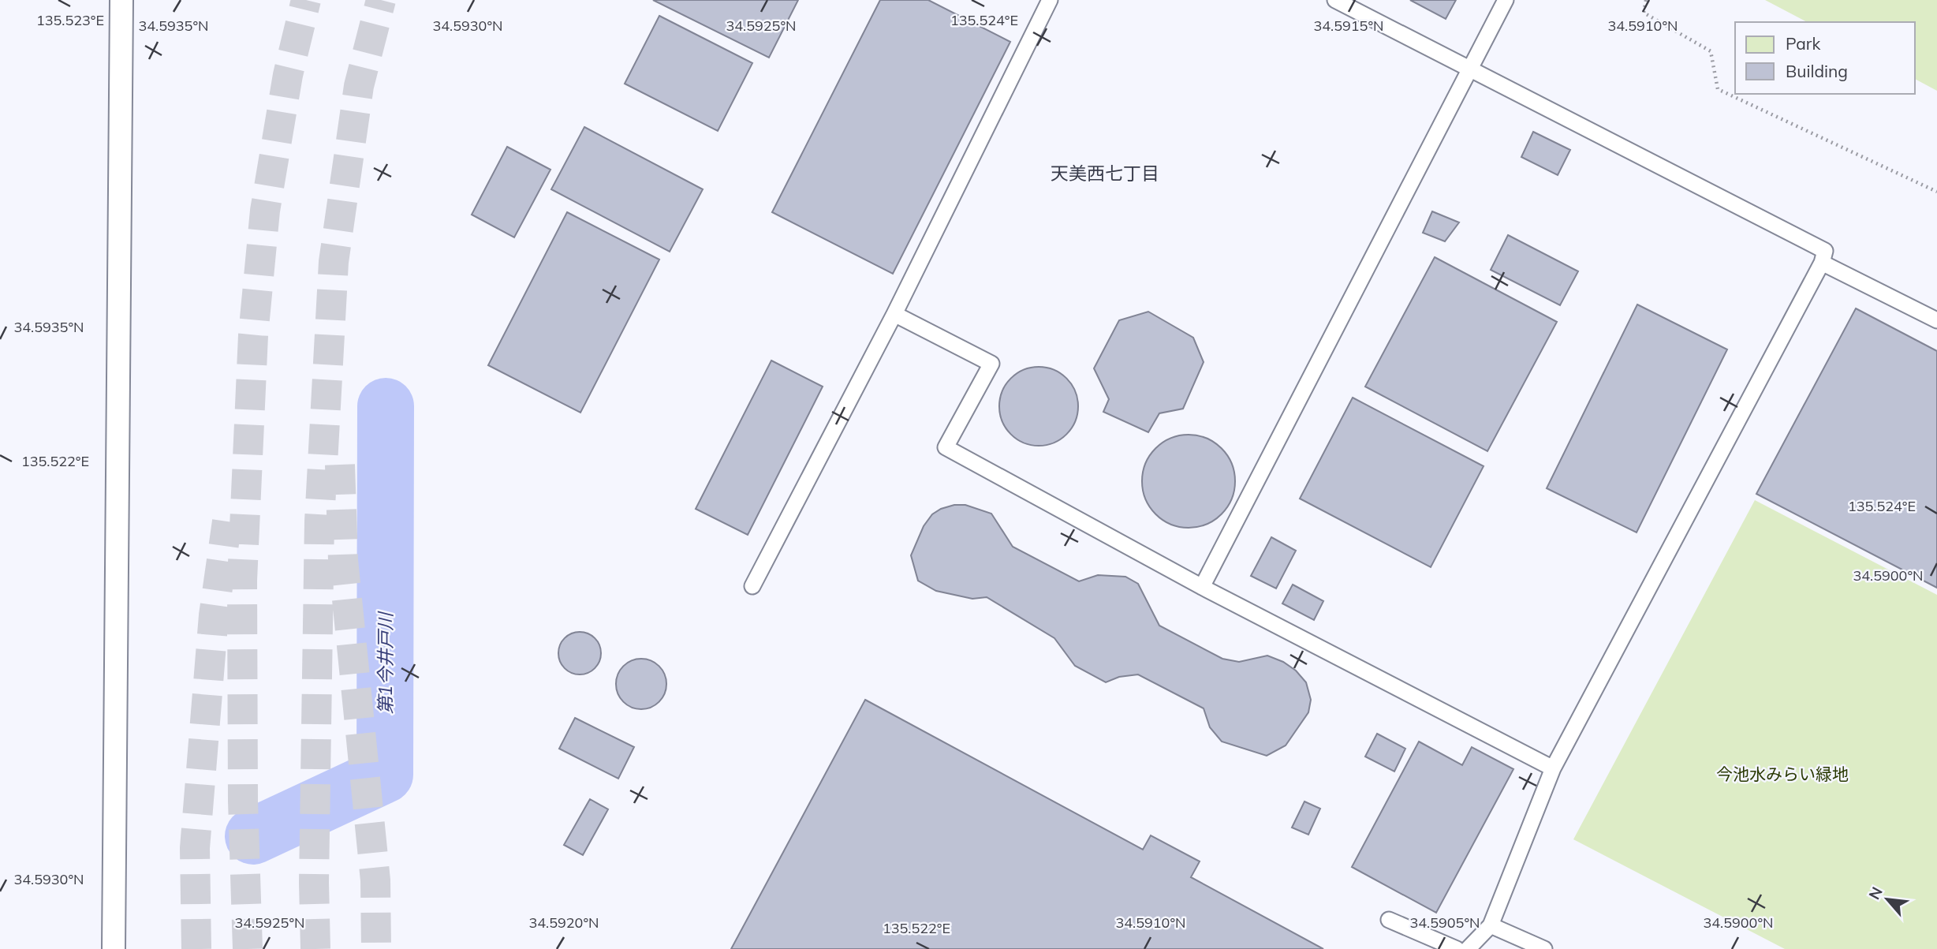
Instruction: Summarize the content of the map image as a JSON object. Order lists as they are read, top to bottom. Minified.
{"districts":["天美西七丁目"],"water":["第1今井戸川"],"parks":["今池水みらい緑地"],"legend":["Park","Building"],"north":"top left","coordinates":["135.523°E","135.524°E","34.5930°N","34.5935°N","34.5925°N","34.5915°N","34.5910°N","135.522°E","34.5900°N","34.5920°N","34.5905°N"]}
